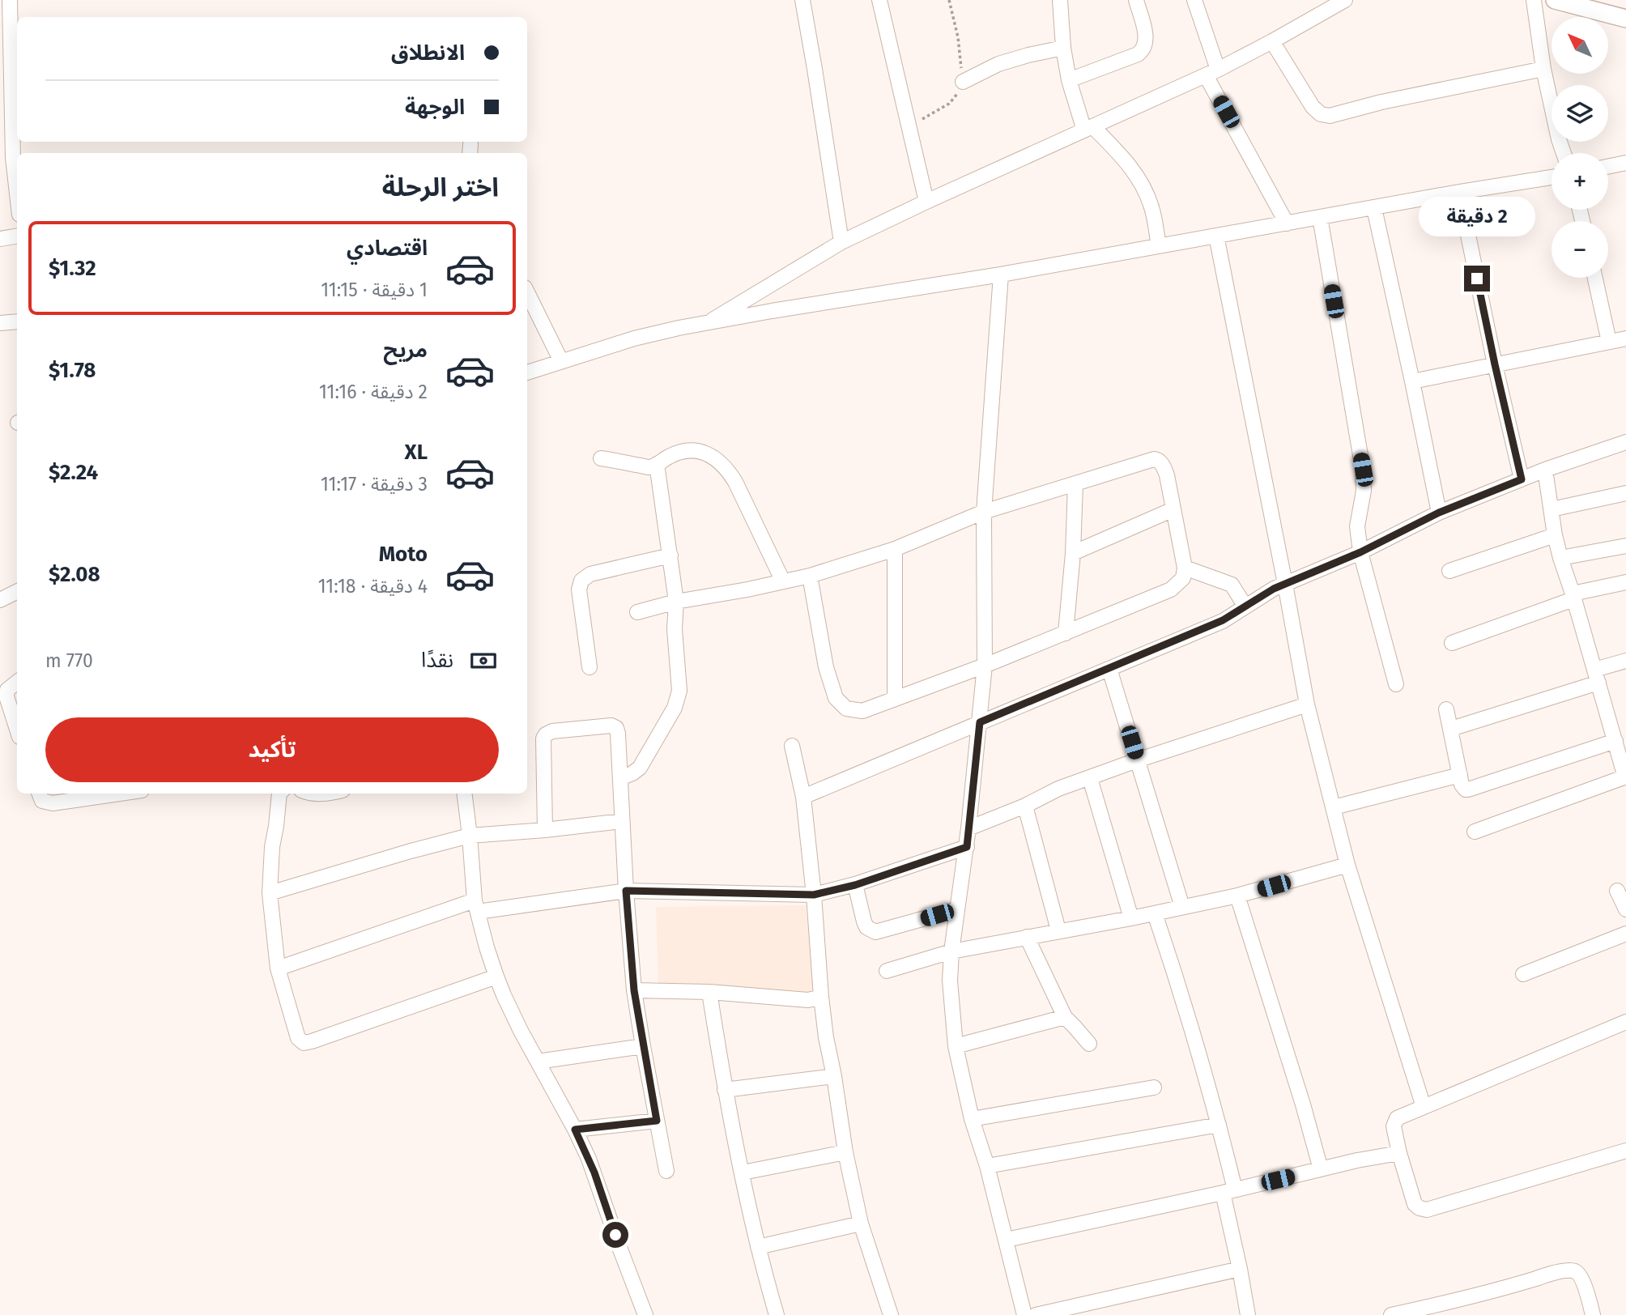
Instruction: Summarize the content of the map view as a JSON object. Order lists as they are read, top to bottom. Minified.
{"north":"top left","page":{"map_buttons":["+","−"],"banner":["الانطلاق","الوجهة"],"heading":"اختر الرحلة","bubble":"2 دقيقة","list":[{"name":"اقتصادي","note":"1 دقيقة · 11:15","value":"$1.32"},{"name":"مريح","note":"2 دقيقة · 11:16","value":"$1.78"},{"name":"XL","note":"3 دقيقة · 11:17","value":"$2.24"},{"name":"Moto","note":"4 دقيقة · 11:18","value":"$2.08"}],"pay":["نقدًا","770 m"],"buttons":"تأكيد"}}
